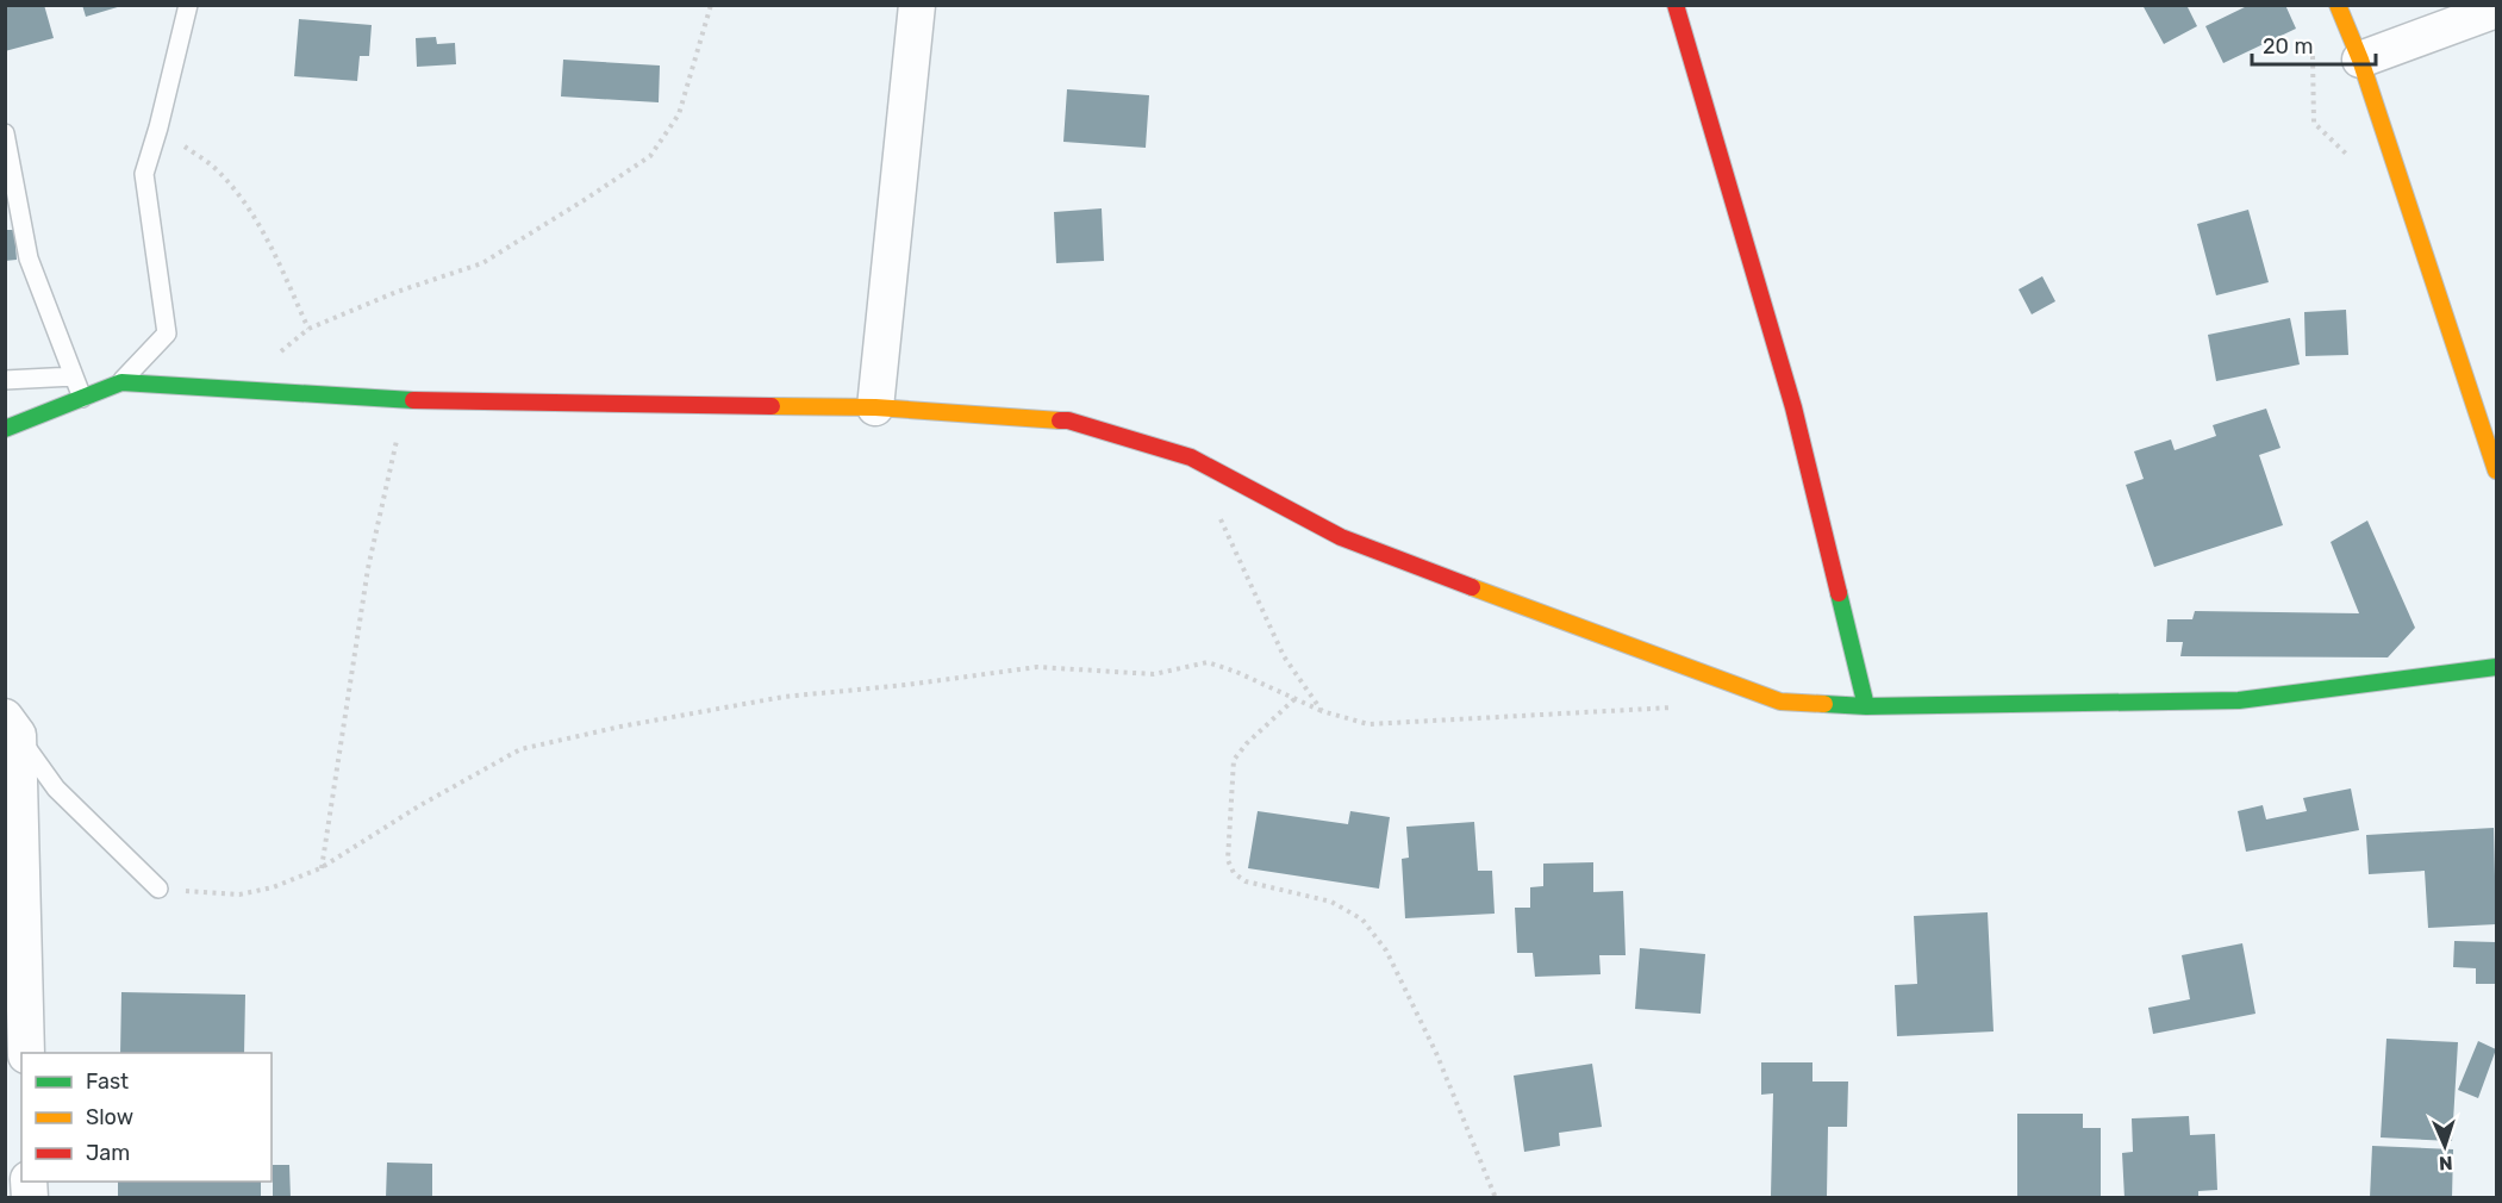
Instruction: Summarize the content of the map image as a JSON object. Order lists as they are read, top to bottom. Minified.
{"legend":["Fast","Slow","Jam"],"scale_bar":"20 m","north":"bottom"}
